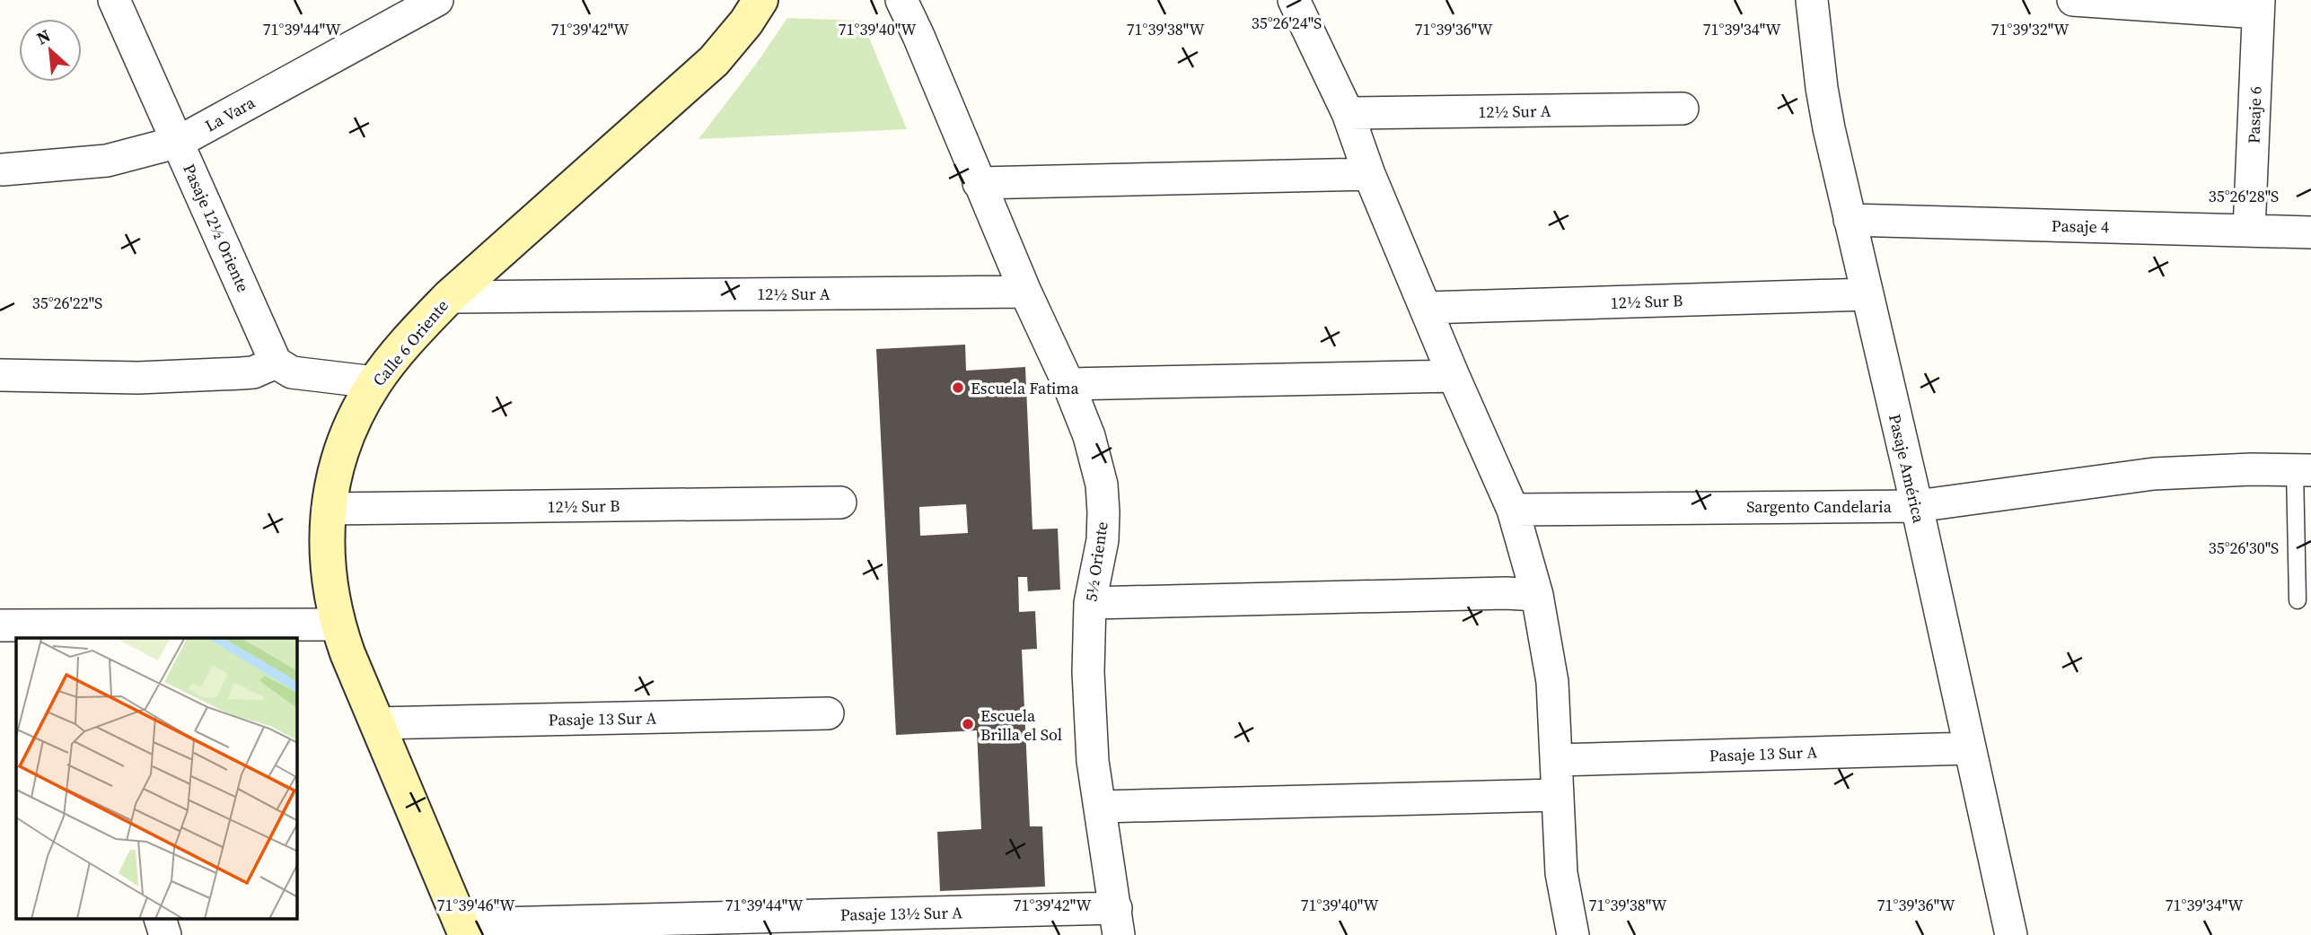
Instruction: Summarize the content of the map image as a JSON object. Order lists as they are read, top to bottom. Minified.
{"streets":{"main road":["Calle 6 Oriente"],"street":["12½ Sur A","La Vara","Pasaje 6","Pasaje 4","Pasaje 12½ Oriente","12½ Sur B","Pasaje América","Sargento Candelaria","5½ Oriente","Pasaje 13 Sur A","Pasaje 13½ Sur A"]},"crossings":[["12½ Sur A","Calle 6 Oriente"],["12½ Sur A","5½ Oriente"],["La Vara","Pasaje 12½ Oriente"],["Pasaje 6","Pasaje 4"],["Pasaje 4","Pasaje América"],["12½ Sur B","Calle 6 Oriente"],["12½ Sur B","Pasaje América"],["Calle 6 Oriente","Pasaje 13 Sur A"],["Calle 6 Oriente","Pasaje 13½ Sur A"],["Pasaje América","Sargento Candelaria"],["Pasaje América","Pasaje 13 Sur A"],["5½ Oriente","Pasaje 13½ Sur A"]],"places":["Escuela Fatima","Escuela Brilla el Sol"],"north":"top left","coordinates":["35°26'24\"S","71°39'44\"W","71°39'42\"W","71°39'40\"W","71°39'38\"W","71°39'36\"W","71°39'34\"W","71°39'32\"W","35°26'28\"S","35°26'22\"S","35°26'30\"S","71°39'46\"W"]}
